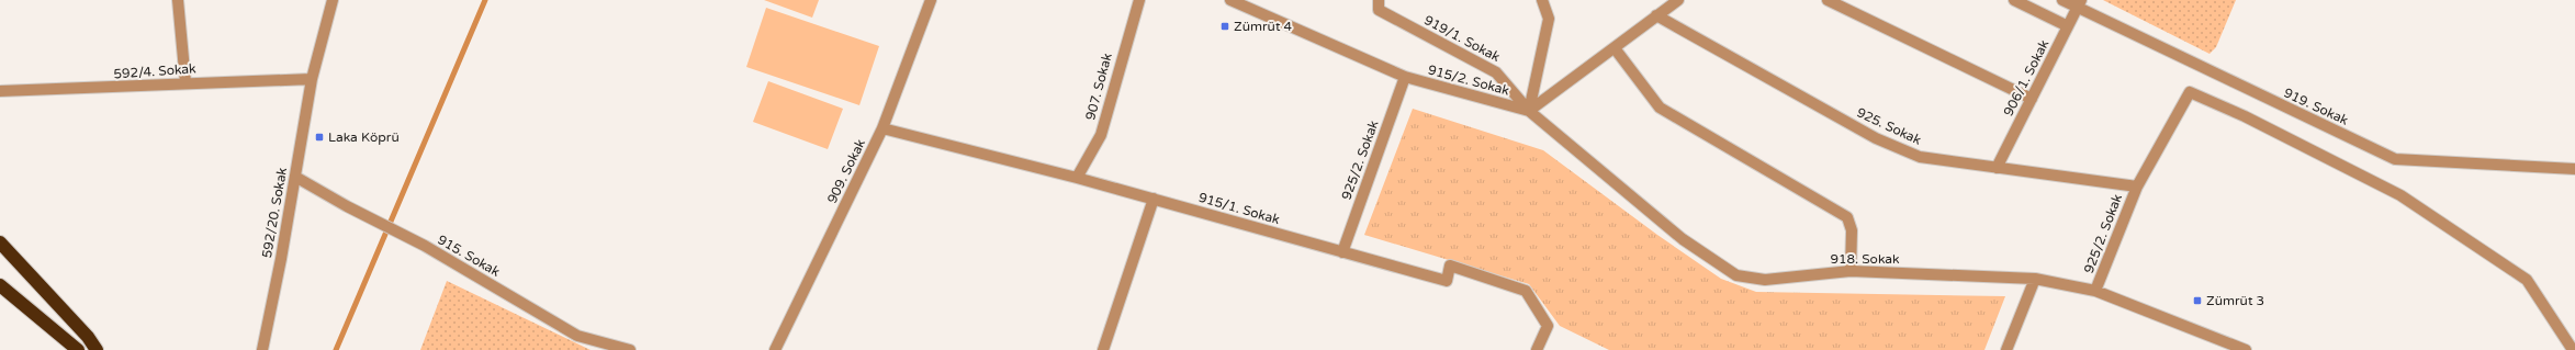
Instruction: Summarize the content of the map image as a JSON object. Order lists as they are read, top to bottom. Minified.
{"streets":{"street":["919/1. Sokak","592/4. Sokak","906/1. Sokak","915/2. Sokak","907. Sokak","919. Sokak","925. Sokak","925/2. Sokak","909. Sokak","915/1. Sokak","592/20. Sokak","915. Sokak","918. Sokak"]},"crossings":[["919/1. Sokak","915/2. Sokak"],["919/1. Sokak","918. Sokak"],["592/4. Sokak","592/20. Sokak"],["906/1. Sokak","919. Sokak"],["906/1. Sokak","925. Sokak"],["915/2. Sokak","925/2. Sokak"],["915/2. Sokak","918. Sokak"],["907. Sokak","915/1. Sokak"],["925. Sokak","925/2. Sokak"],["925/2. Sokak","915/1. Sokak"],["925/2. Sokak","918. Sokak"],["909. Sokak","915/1. Sokak"],["592/20. Sokak","915. Sokak"]],"places":{"transit":["Zümrüt 4","Laka Köprü","Zümrüt 3"]}}
